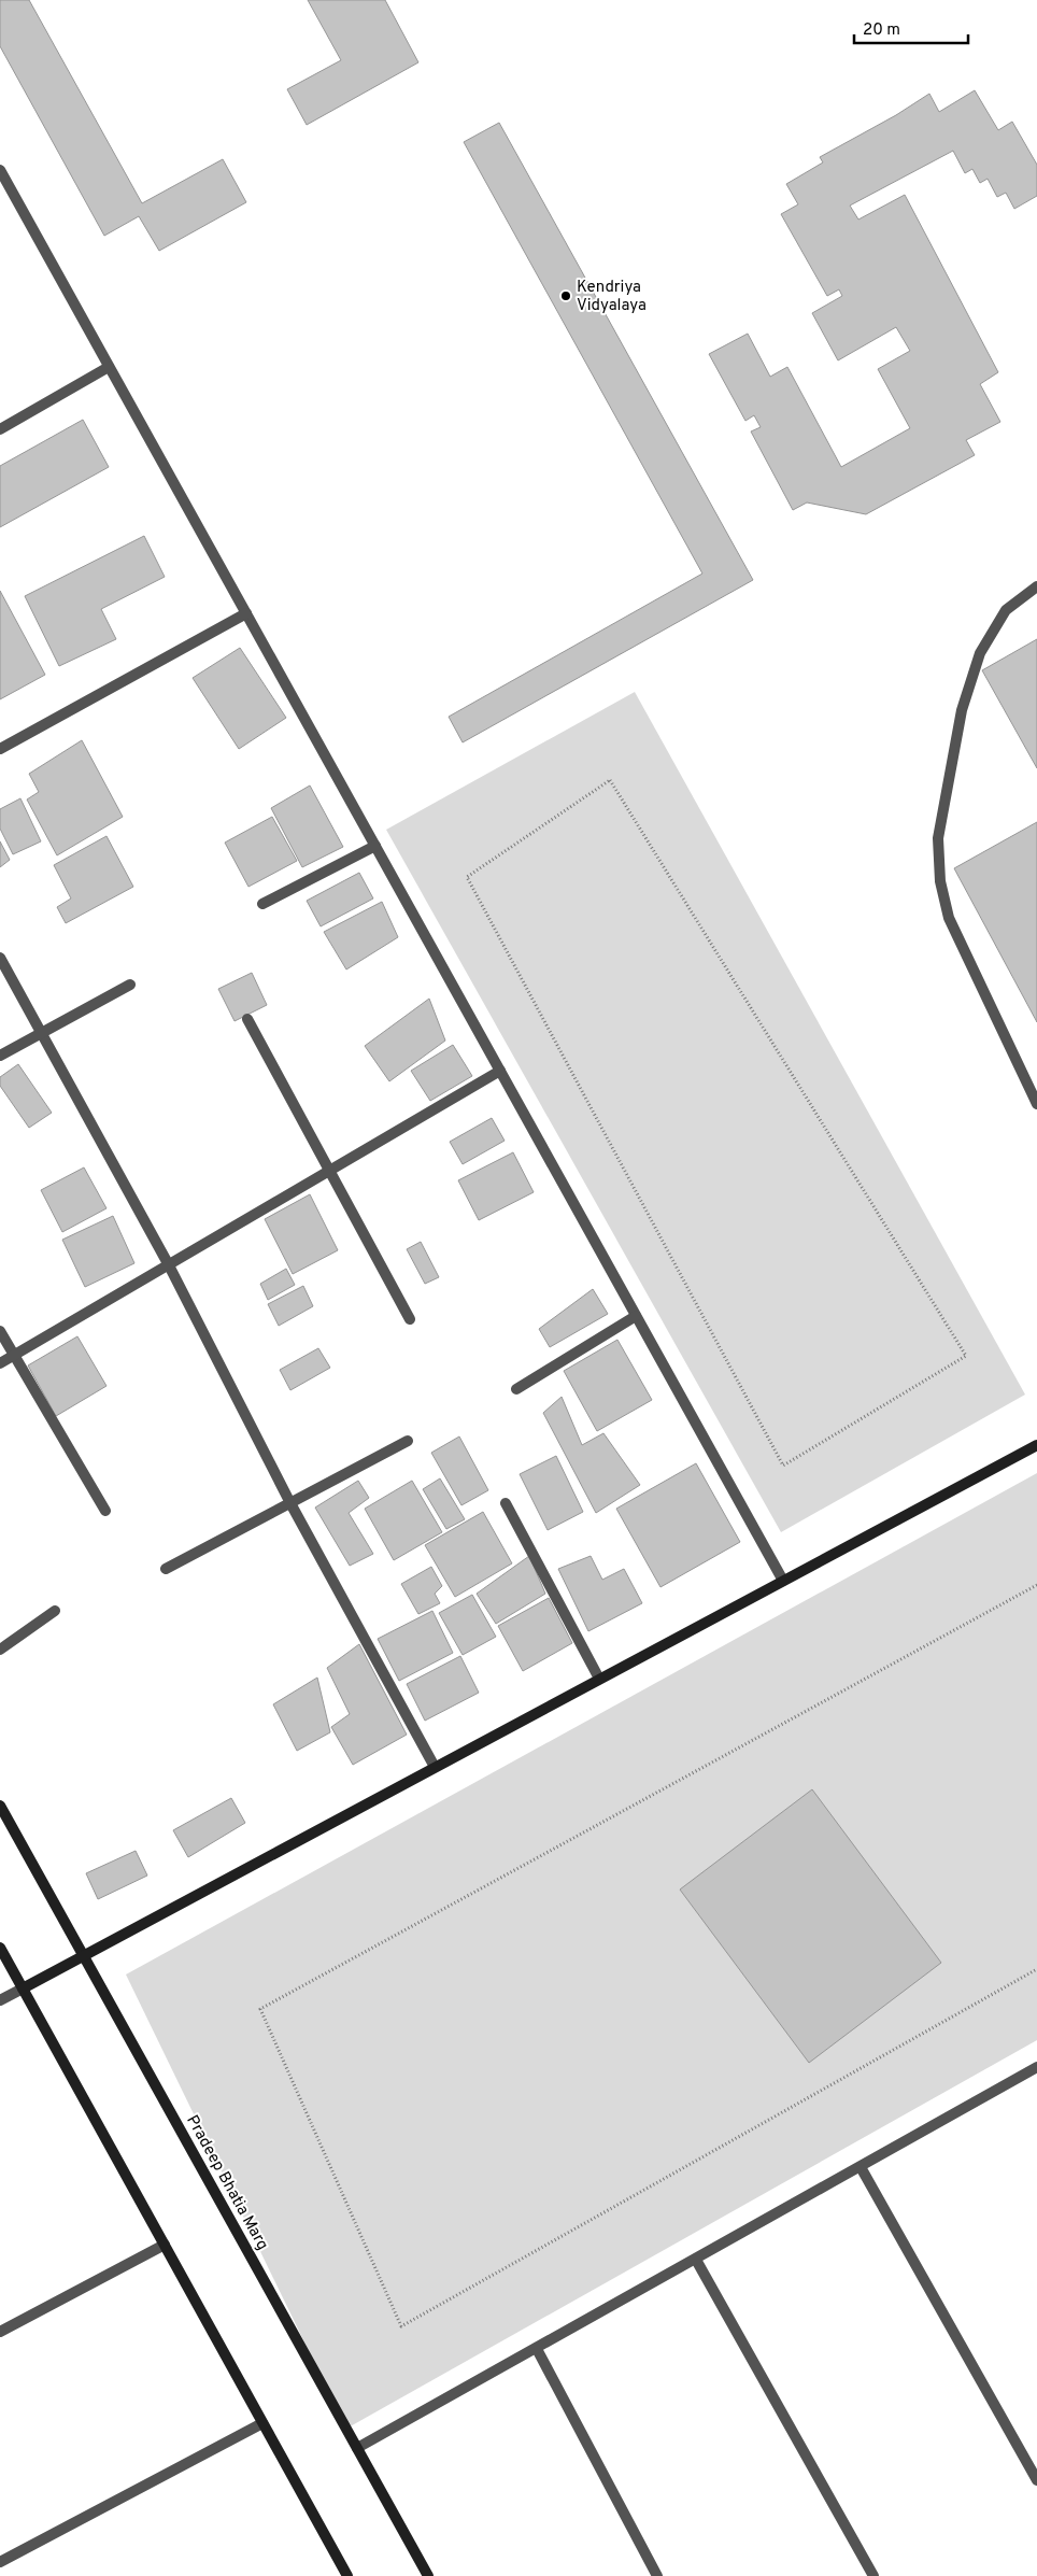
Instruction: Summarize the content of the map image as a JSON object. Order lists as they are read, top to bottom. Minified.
{"streets":{"street":["Pradeep Bhatia Marg"]},"places":["Kendriya Vidyalaya"],"scale_bar":"20 m"}
